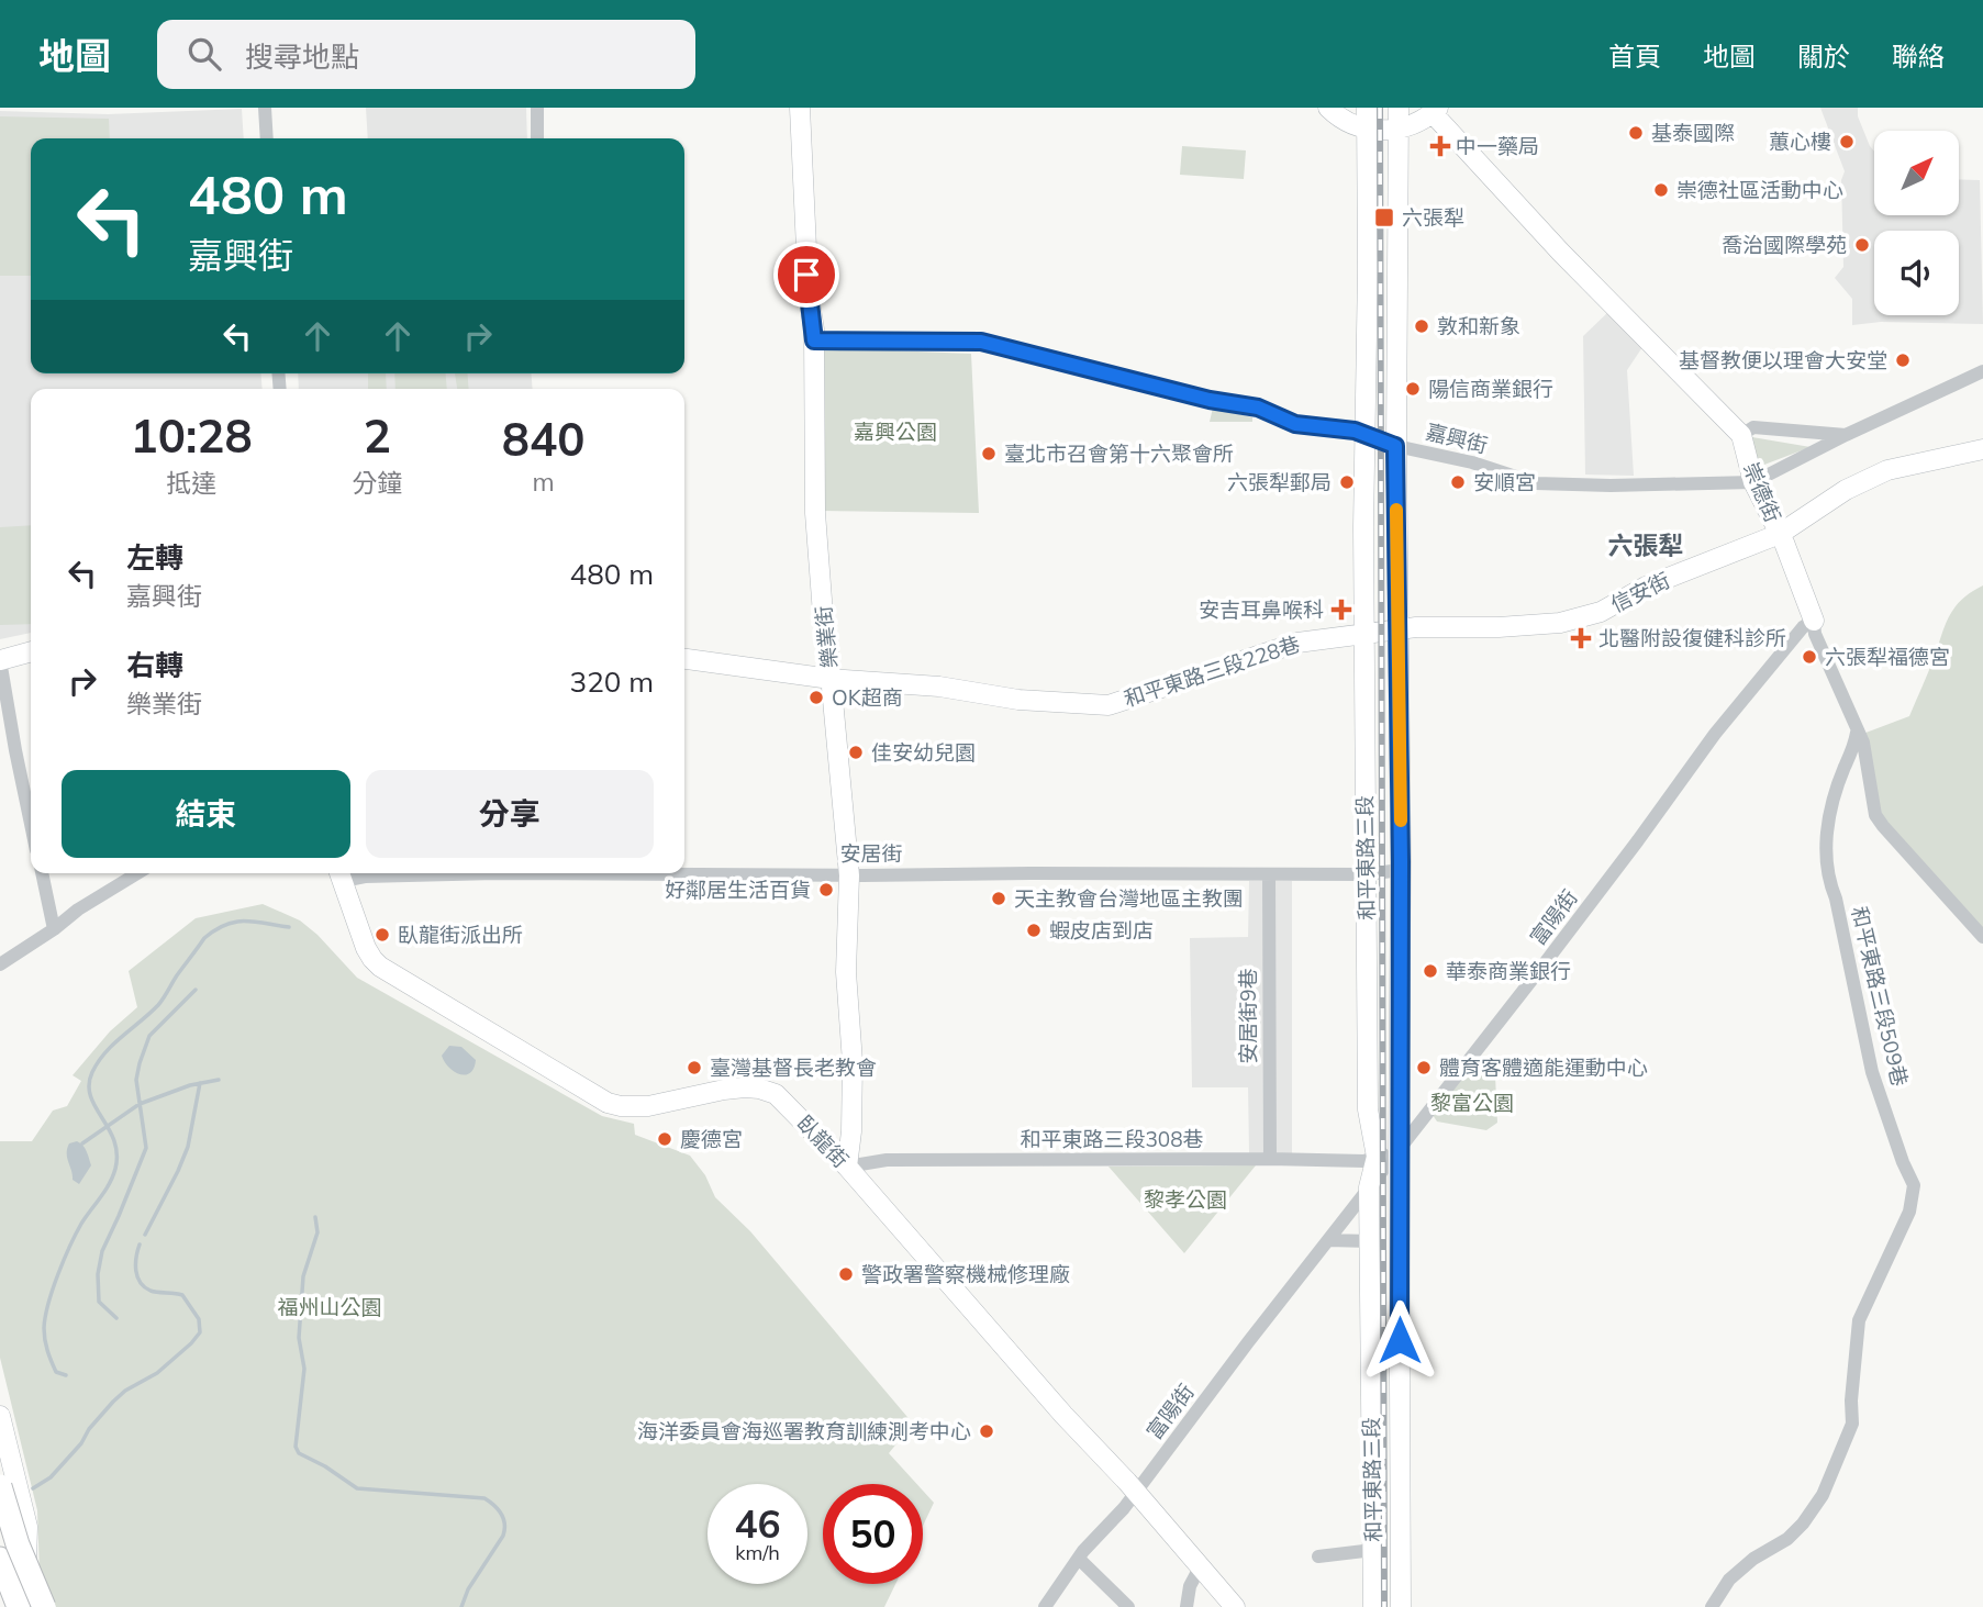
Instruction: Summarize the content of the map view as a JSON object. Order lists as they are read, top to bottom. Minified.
{"streets":{"street":["嘉興街","崇德街","信安街","樂業街","和平東路三段228巷","安居街","和平東路三段","富陽街","和平東路三段509巷","安居街9巷","和平東路三段308巷","臥龍街"]},"crossings":[["嘉興街","崇德街"],["嘉興街","樂業街"],["嘉興街","和平東路三段"],["崇德街","信安街"],["崇德街","富陽街"],["崇德街","和平東路三段509巷"],["信安街","和平東路三段228巷"],["信安街","和平東路三段"],["樂業街","和平東路三段228巷"],["樂業街","安居街"],["樂業街","和平東路三段308巷"],["樂業街","臥龍街"],["和平東路三段228巷","和平東路三段"],["安居街","和平東路三段"],["安居街","安居街9巷"],["安居街","臥龍街"],["和平東路三段","富陽街"],["和平東路三段","和平東路三段308巷"],["富陽街","和平東路三段308巷"],["富陽街","臥龍街"],["安居街9巷","和平東路三段308巷"],["和平東路三段308巷","臥龍街"]],"districts":["六張犁"],"parks":["嘉興公園","黎富公園","黎孝公園","福州山公園"],"places":{"other":["基泰國際","蕙心樓","崇德社區活動中心","喬治國際學苑","敦和新象","基督教便以理會大安堂","陽信商業銀行","臺北市召會第十六聚會所","六張犁郵局","安順宮","六張犁福德宮","OK超商","佳安幼兒園","好鄰居生活百貨","天主教會台灣地區主教團","蝦皮店到店","臥龍街派出所","華泰商業銀行","臺灣基督長老教會","體育客體適能運動中心","慶德宮","警政署警察機械修理廠","海洋委員會海巡署教育訓練測考中心"],"health":["中一藥局","安吉耳鼻喉科","北醫附設復健科診所"],"transit":["六張犁"]},"north":"top right","page":{"header":"地圖","search":"搜尋地點","nav":["首頁","地圖","關於","聯絡"],"turn":["480 m","嘉興街"],"eta":["10:28","抵達","2","分鐘","840","m"],"list":[{"name":"左轉","note":"嘉興街","value":"480 m"},{"name":"右轉","note":"樂業街","value":"320 m"}],"buttons":["結束","分享"],"speed":"46 km/h","limit":"50"}}
